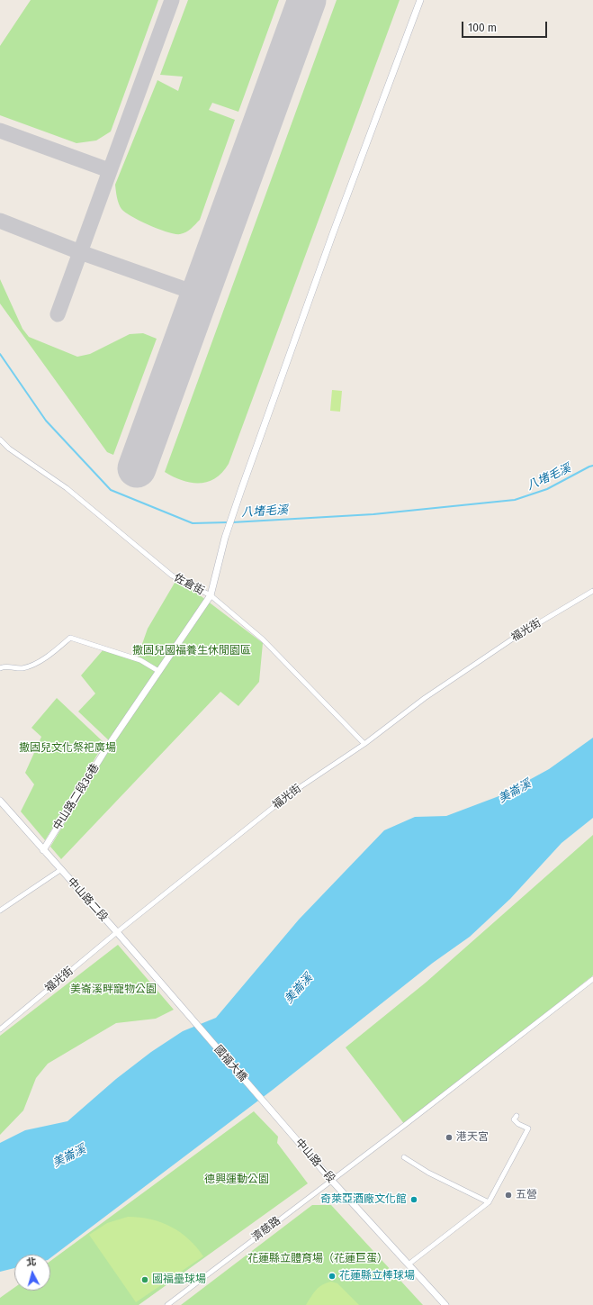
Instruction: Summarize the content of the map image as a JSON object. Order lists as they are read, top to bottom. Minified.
{"streets":{"street":["佐倉街","福光街","中山路二段36巷","中山路二段","國福大橋","中山路一段","濟慈路"]},"crossings":[["佐倉街","福光街"],["佐倉街","中山路二段36巷"],["福光街","中山路二段"],["中山路二段36巷","中山路二段"],["中山路二段","國福大橋"],["國福大橋","中山路一段"],["中山路一段","濟慈路"]],"water":["八堵毛溪","美崙溪"],"parks":["撒固兒國福養生休閒園區","撒固兒文化祭祀廣場","美崙溪畔寵物公園","德興運動公園","花蓮縣立體育場（花蓮巨蛋）"],"places":["港天宮","五營","奇萊亞酒廠文化館","花蓮縣立棒球場","國福壘球場"],"scale_bar":"100 m","north":"top"}
